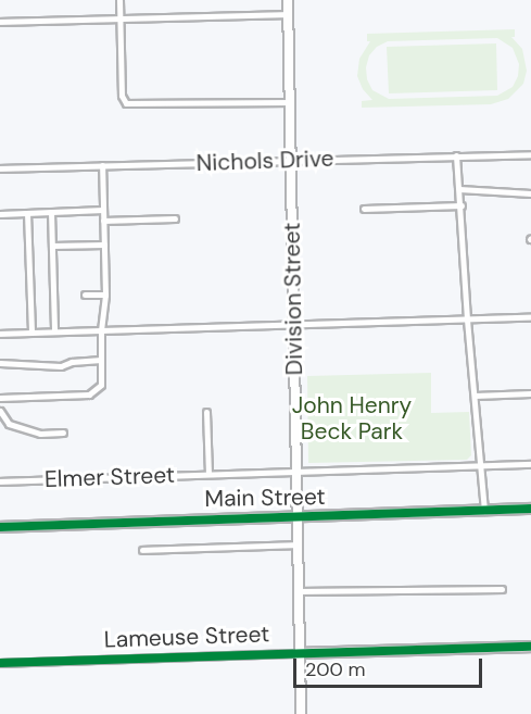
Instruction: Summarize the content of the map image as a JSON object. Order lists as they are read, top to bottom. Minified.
{"streets":{"street":["Nichols Drive","Division Street","Elmer Street","Main Street","Lameuse Street"]},"crossings":[["Nichols Drive","Division Street"],["Division Street","Elmer Street"],["Division Street","Main Street"],["Division Street","Lameuse Street"]],"parks":["John Henry Beck Park"],"scale_bar":"200 m"}
